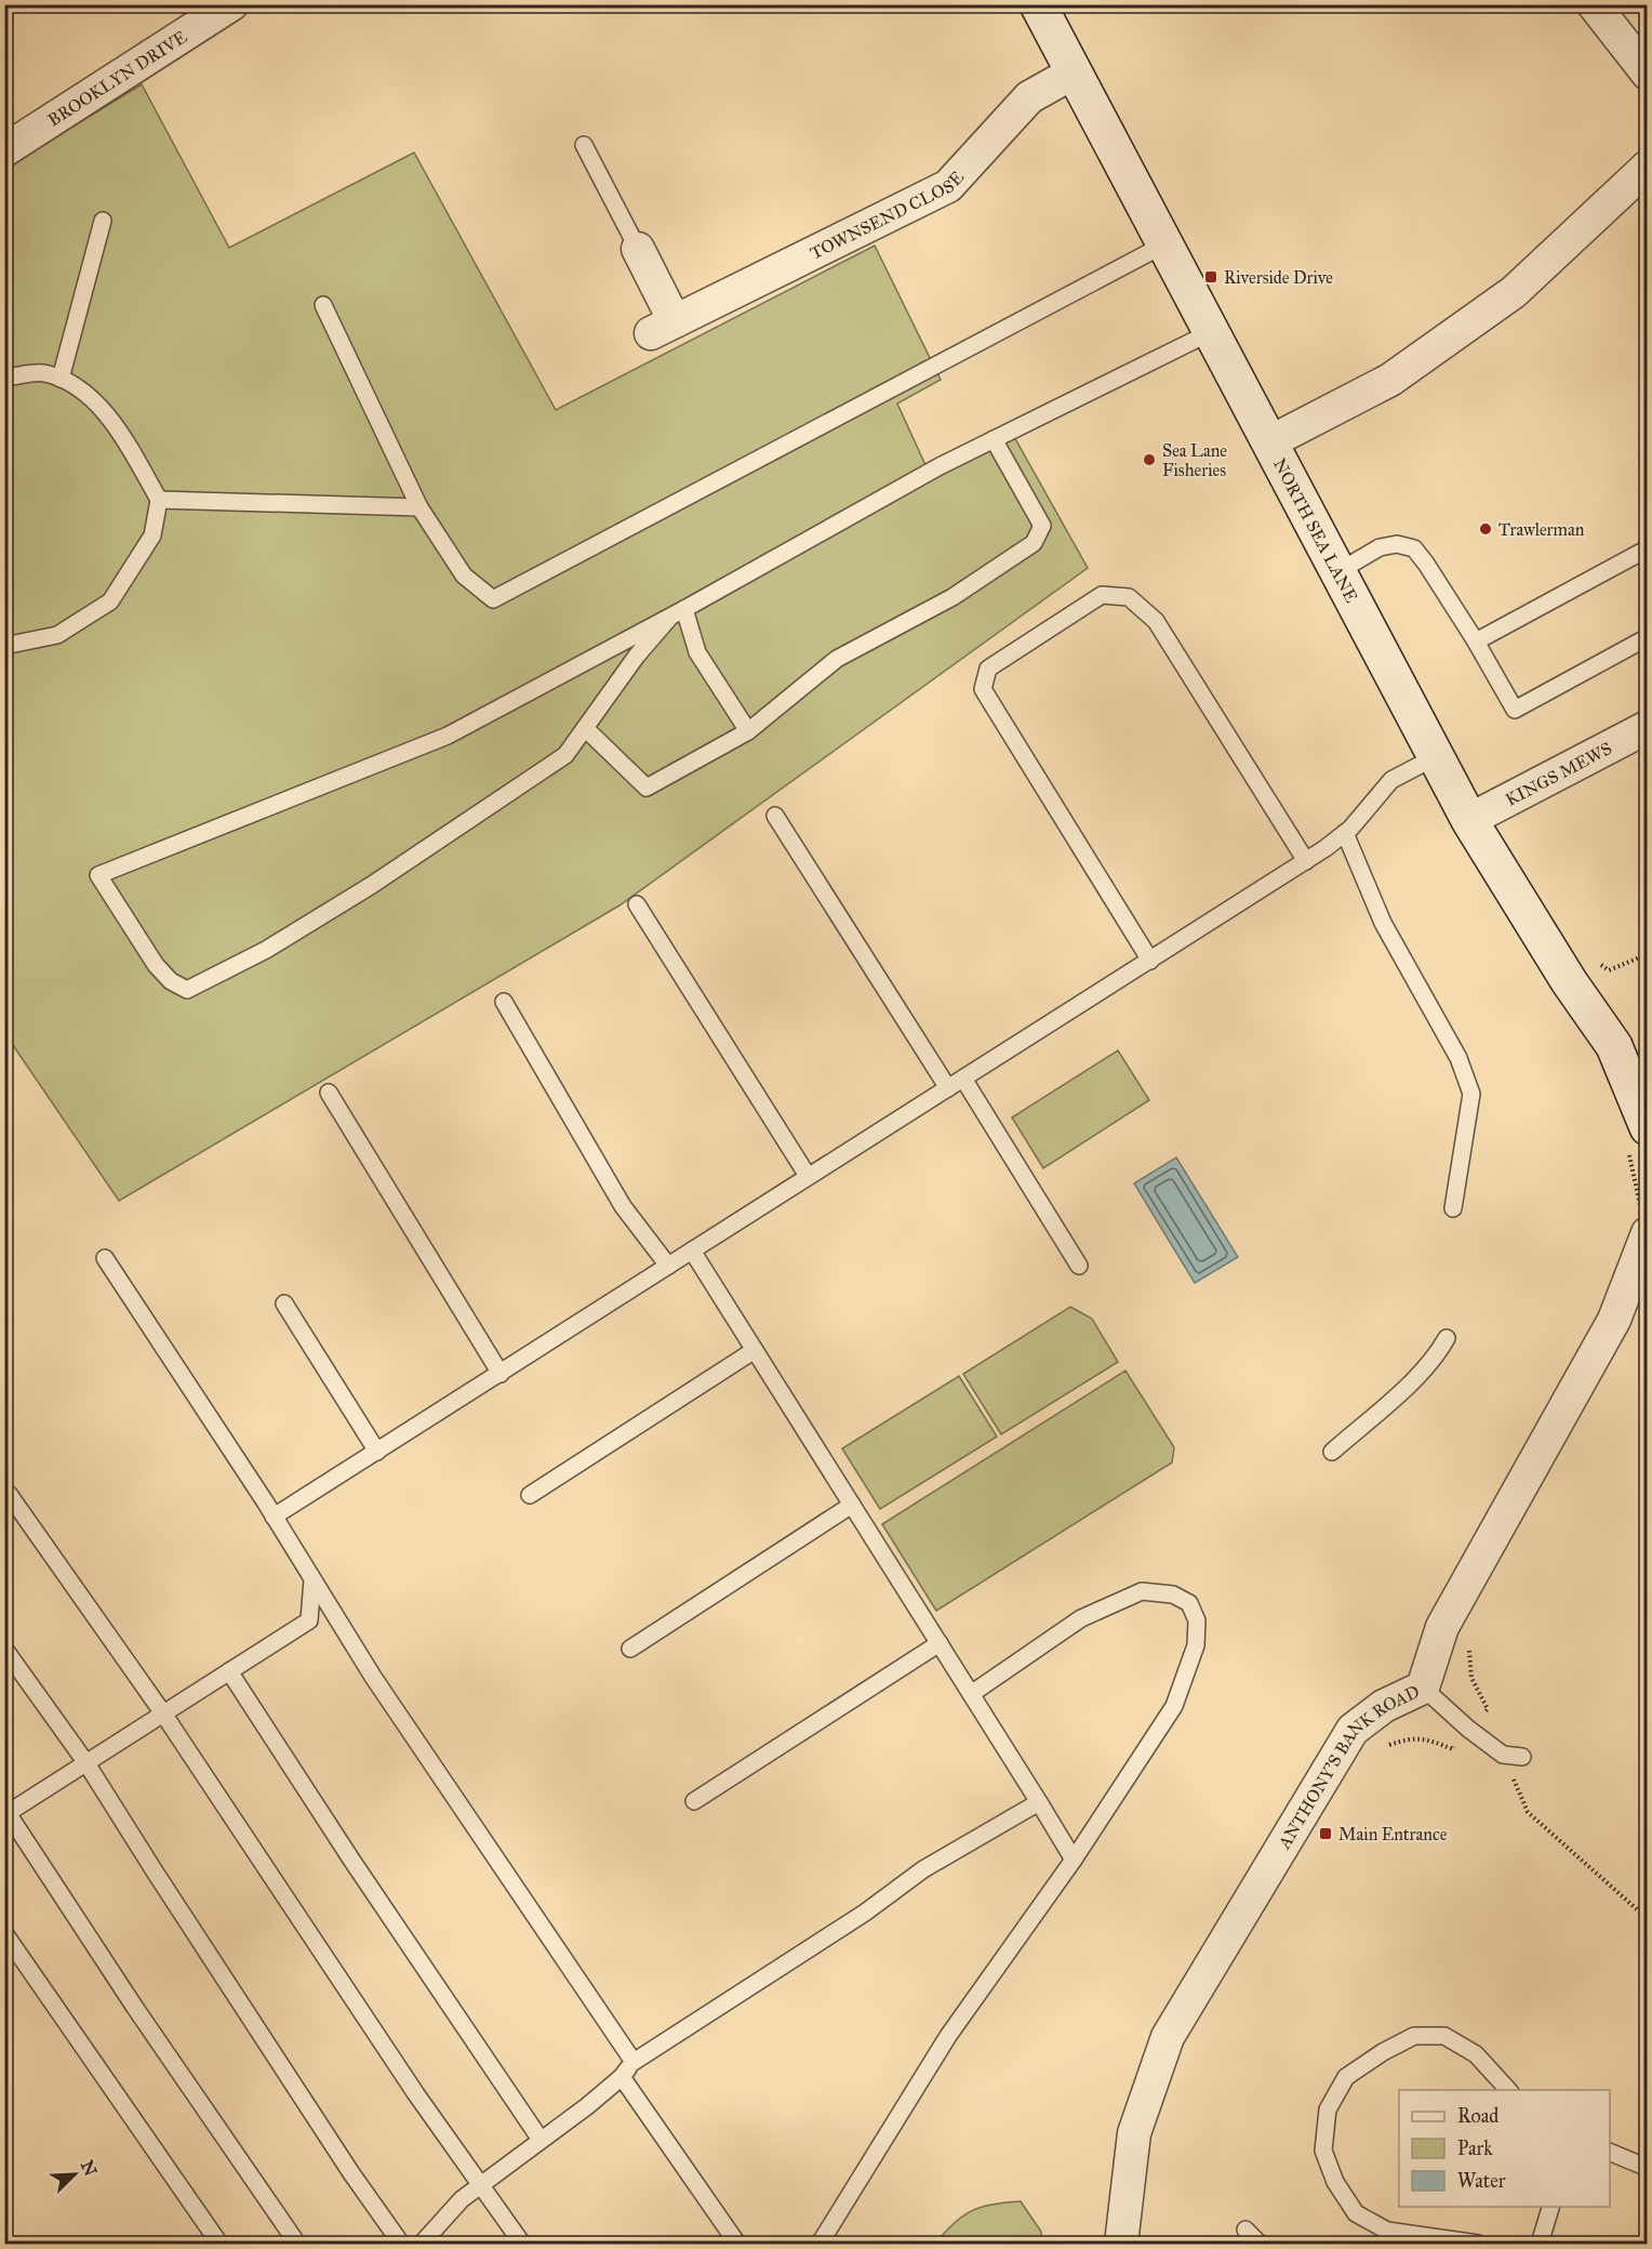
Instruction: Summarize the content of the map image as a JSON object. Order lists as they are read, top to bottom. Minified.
{"streets":{"street":["BROOKLYN DRIVE","TOWNSEND CLOSE","NORTH SEA LANE","KINGS MEWS","ANTHONY'S BANK ROAD"]},"crossings":[["TOWNSEND CLOSE","NORTH SEA LANE"],["NORTH SEA LANE","KINGS MEWS"]],"places":{"transit":["Riverside Drive","Main Entrance"],"other":["Sea Lane Fisheries","Trawlerman"]},"legend":["Road","Park","Water"],"north":"top right"}
